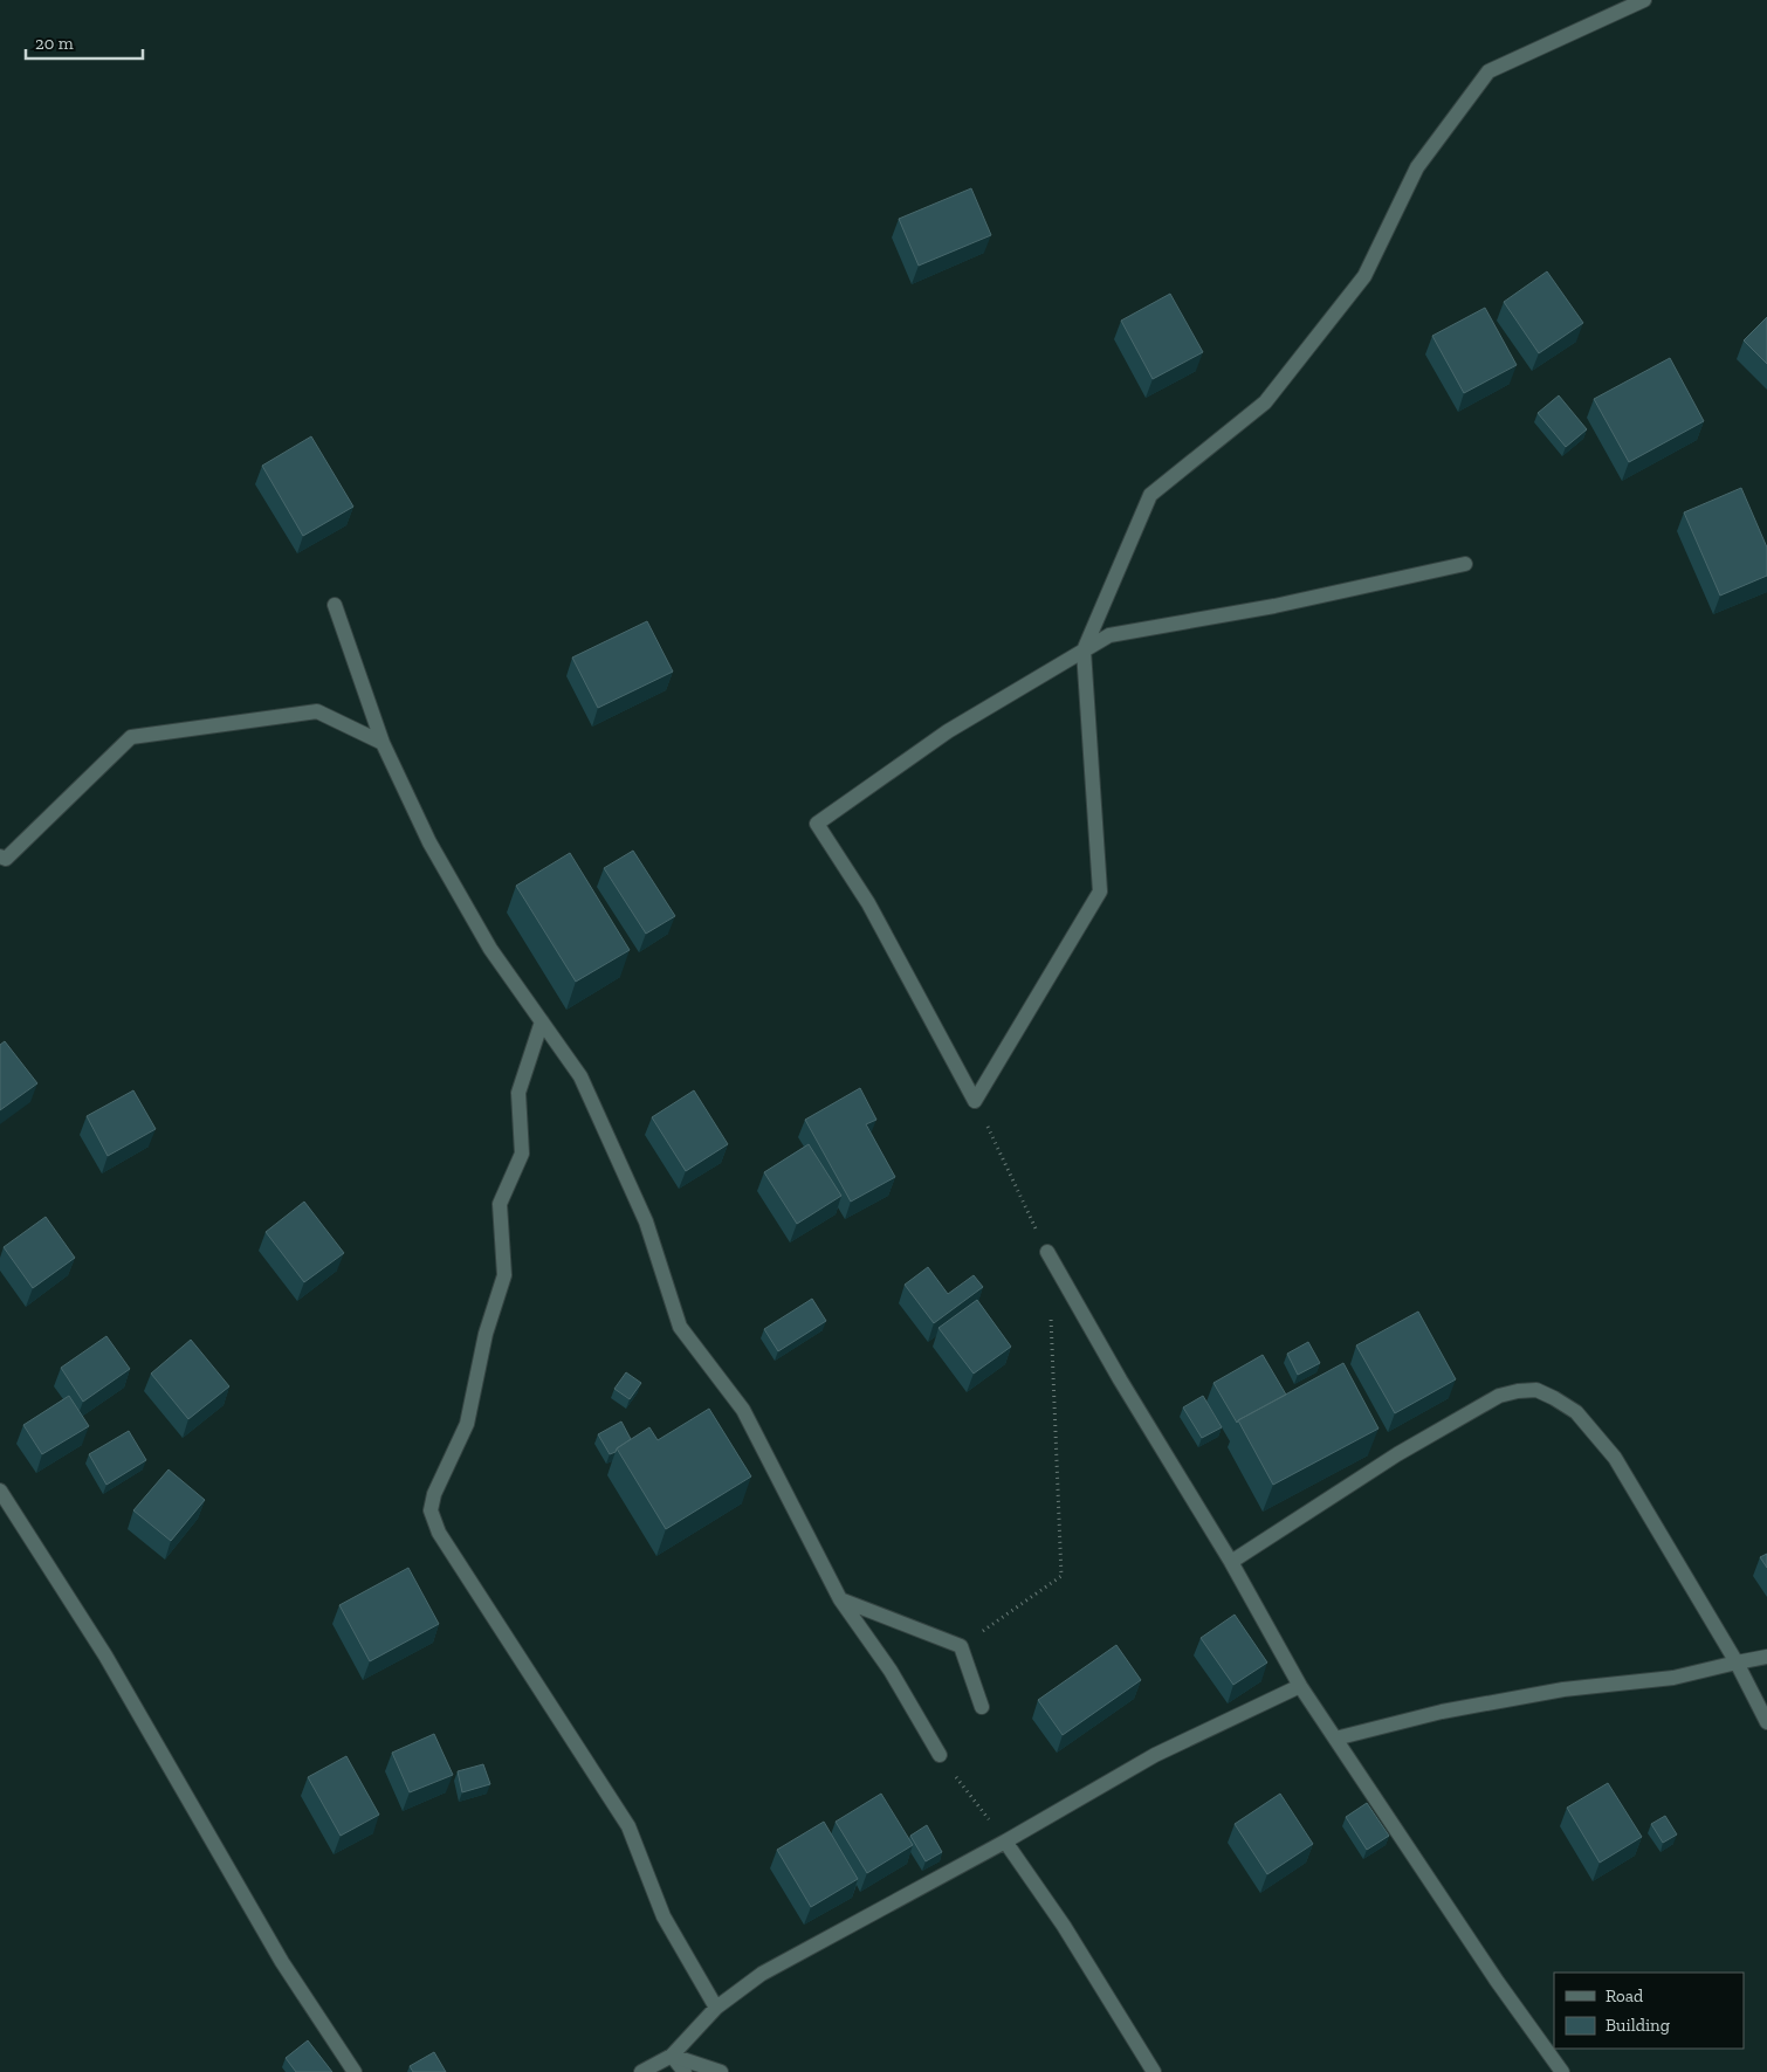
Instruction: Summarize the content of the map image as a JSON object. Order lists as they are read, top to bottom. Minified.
{"legend":["Road","Building"],"scale_bar":"20 m"}
